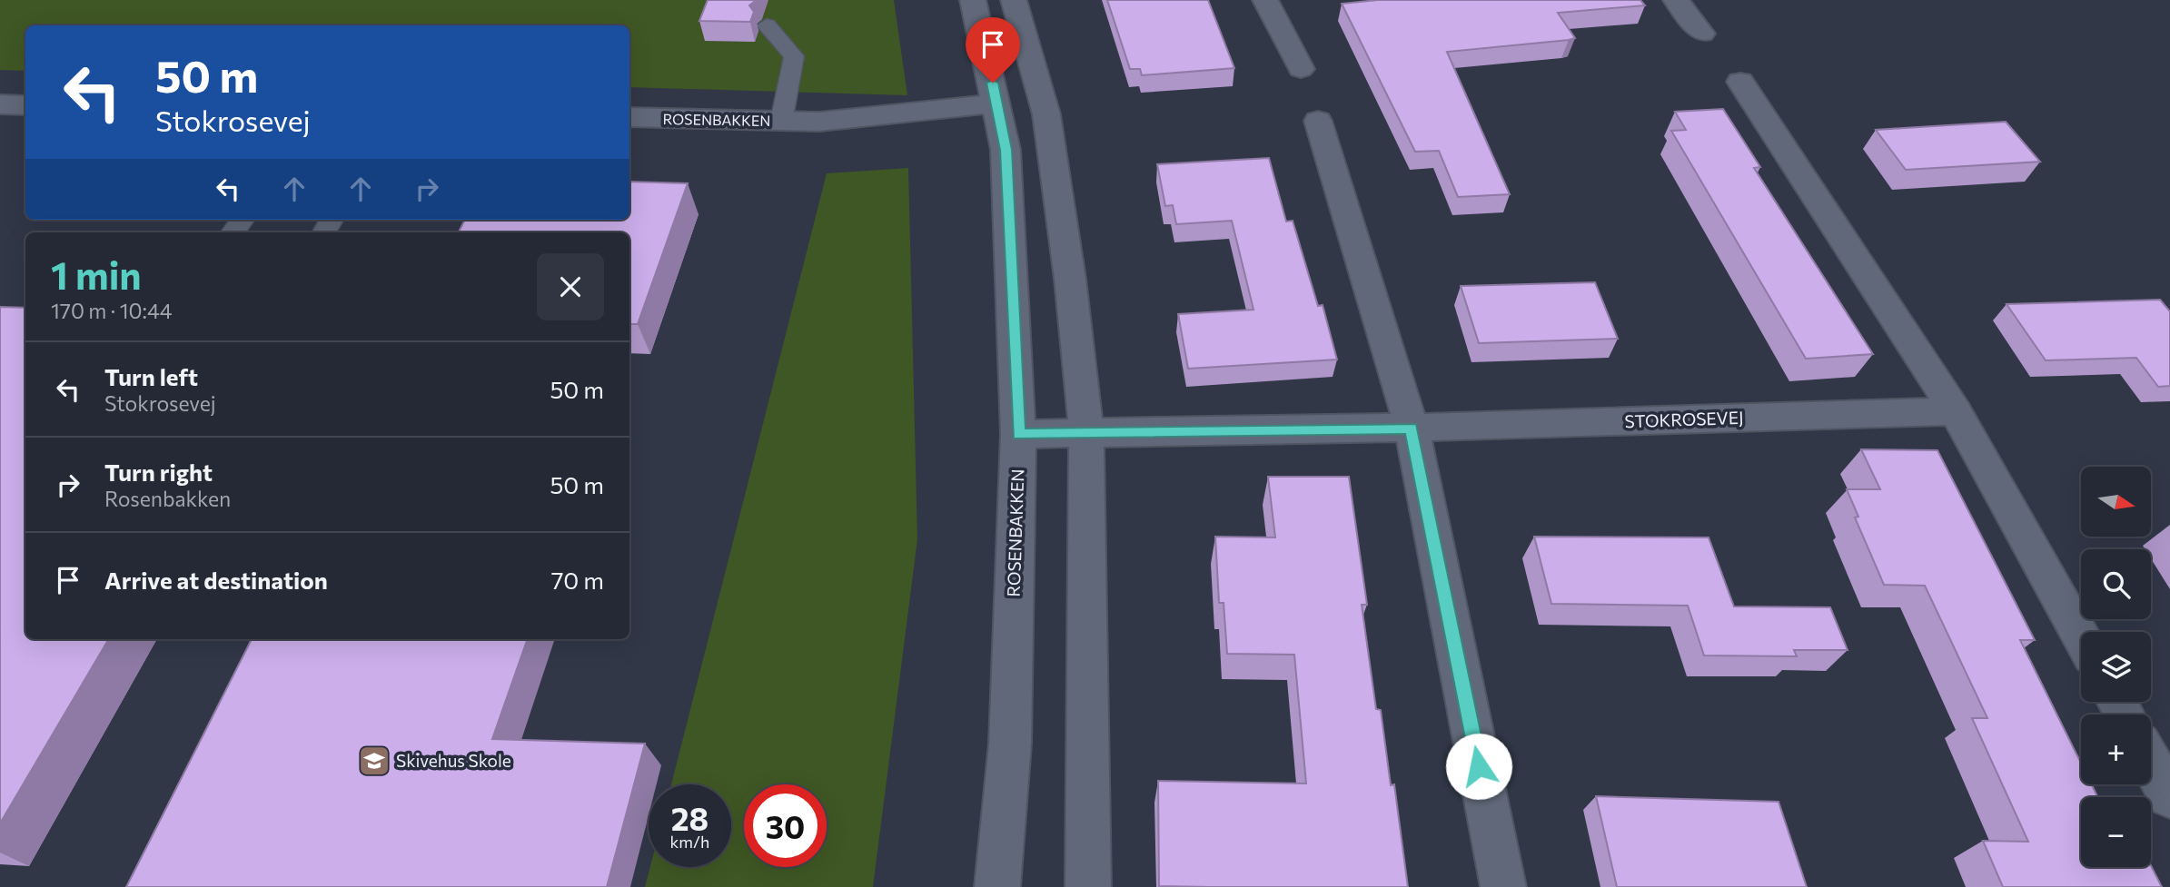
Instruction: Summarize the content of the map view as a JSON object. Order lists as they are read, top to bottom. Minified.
{"streets":{"street":["ROSENBAKKEN","STOKROSEVEJ"]},"crossings":[["ROSENBAKKEN","STOKROSEVEJ"]],"places":{"school or university":["Skivehus Skole"]},"north":"right","page":{"turn":["50 m","Stokrosevej"],"heading":["1 min","170 m · 10:44"],"list":[{"name":"Turn left","note":"Stokrosevej","value":"50 m"},{"name":"Turn right","note":"Rosenbakken","value":"50 m"},{"name":"Arrive at destination","value":"70 m"}],"map_buttons":["+","−"],"speed":"28 km/h","limit":"30"}}
